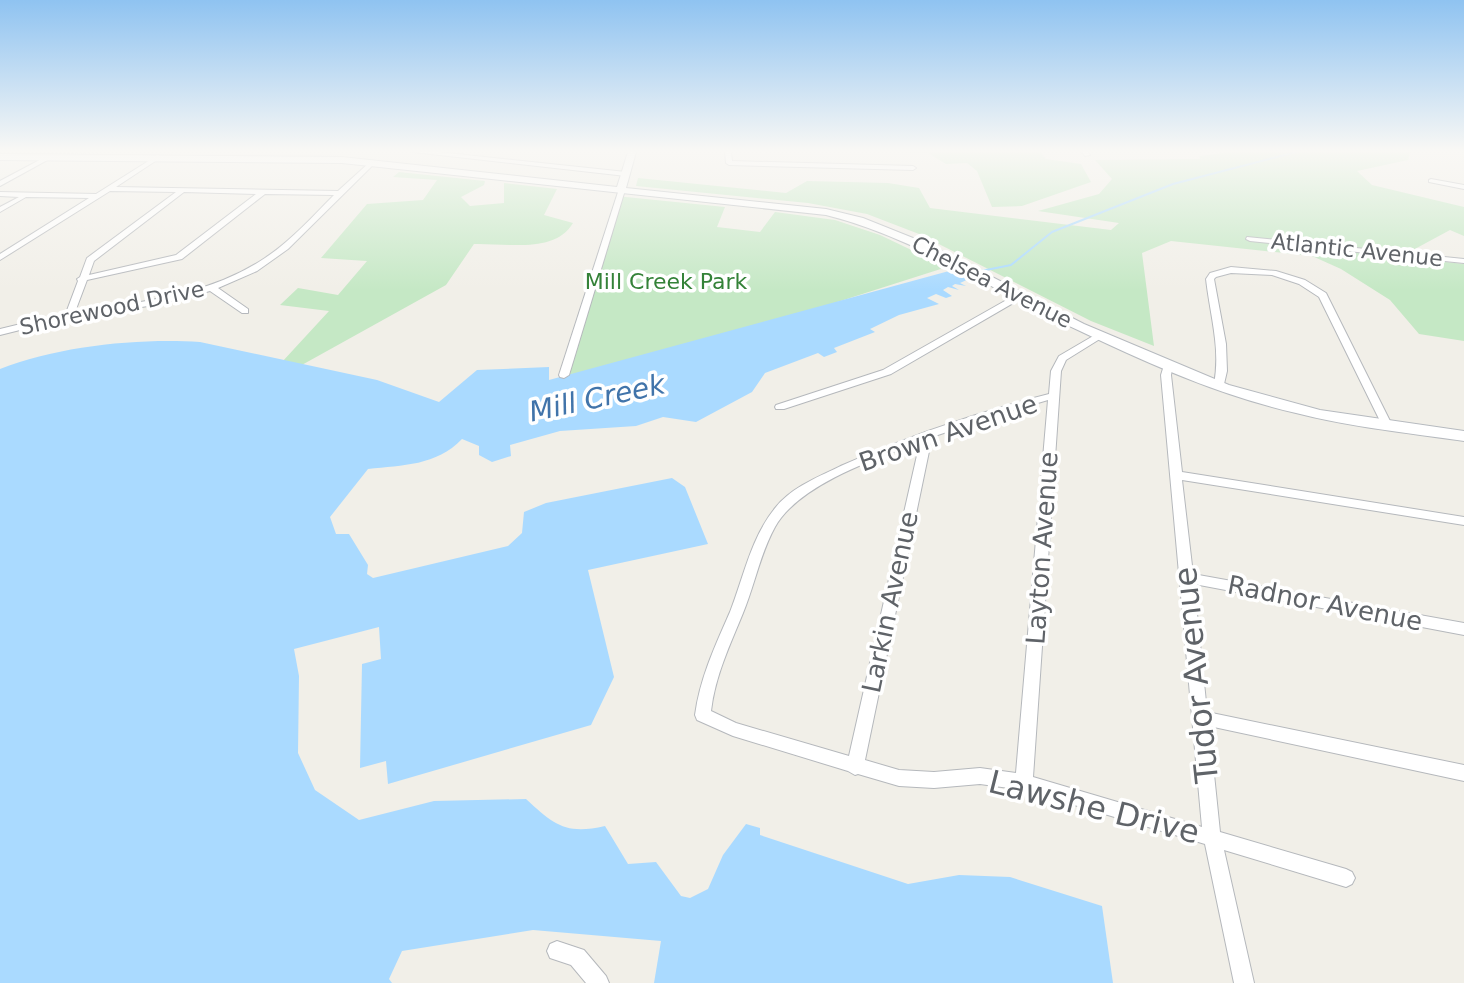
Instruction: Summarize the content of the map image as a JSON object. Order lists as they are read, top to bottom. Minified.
{"streets":{"main road":["Chelsea Avenue"],"street":["Atlantic Avenue","Shorewood Drive","Brown Avenue","Layton Avenue","Larkin Avenue","Radnor Avenue","Tudor Avenue","Lawshe Drive"]},"crossings":[["Chelsea Avenue","Layton Avenue"],["Chelsea Avenue","Tudor Avenue"],["Brown Avenue","Layton Avenue"],["Brown Avenue","Larkin Avenue"],["Brown Avenue","Lawshe Drive"],["Layton Avenue","Lawshe Drive"],["Larkin Avenue","Lawshe Drive"],["Radnor Avenue","Tudor Avenue"],["Tudor Avenue","Lawshe Drive"]],"water":["Mill Creek"],"parks":["Mill Creek Park"]}
